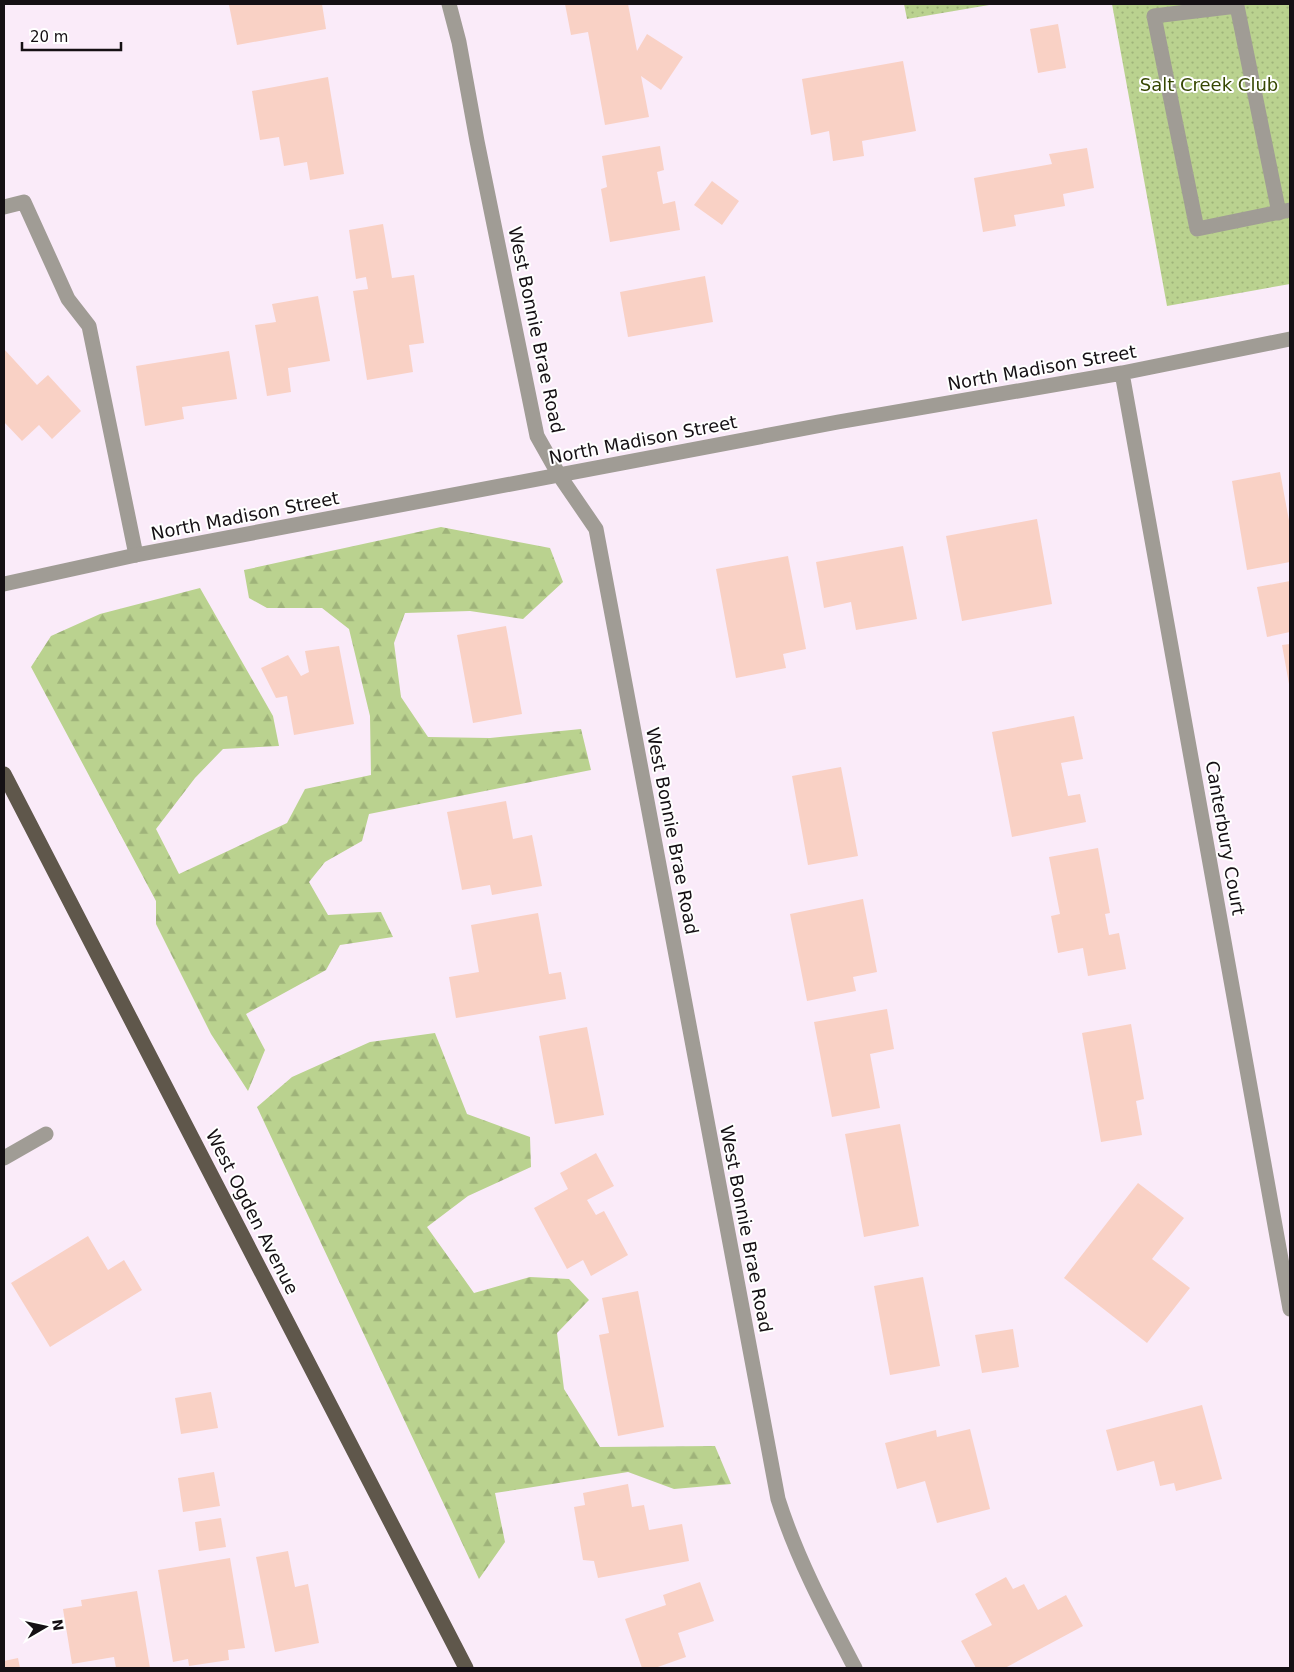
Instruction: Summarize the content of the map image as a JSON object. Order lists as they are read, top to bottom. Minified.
{"streets":{"main road":["West Ogden Avenue"],"street":["West Bonnie Brae Road","North Madison Street","Canterbury Court"]},"crossings":[["West Bonnie Brae Road","North Madison Street"],["North Madison Street","Canterbury Court"]],"parks":["Salt Creek Club"],"scale_bar":"20 m","north":"right"}
